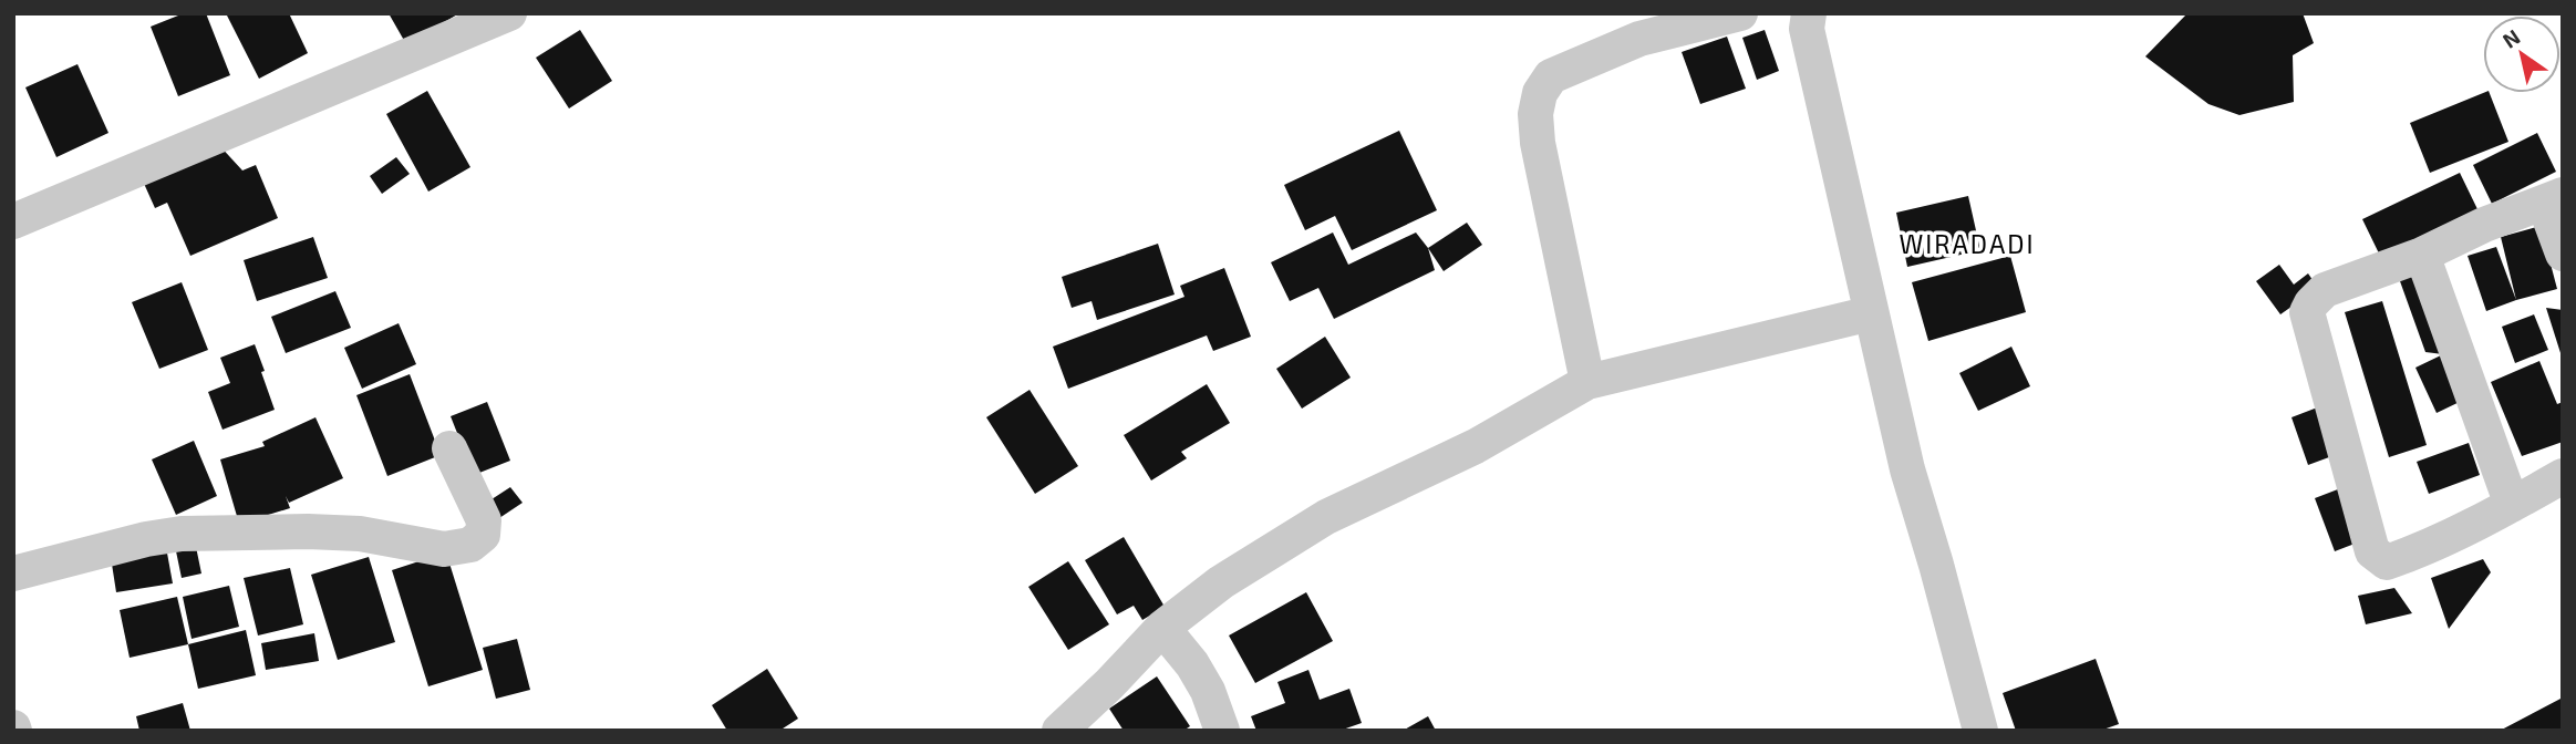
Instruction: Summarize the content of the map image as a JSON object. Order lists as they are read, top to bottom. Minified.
{"districts":["WIRADADI"],"north":"top left"}
